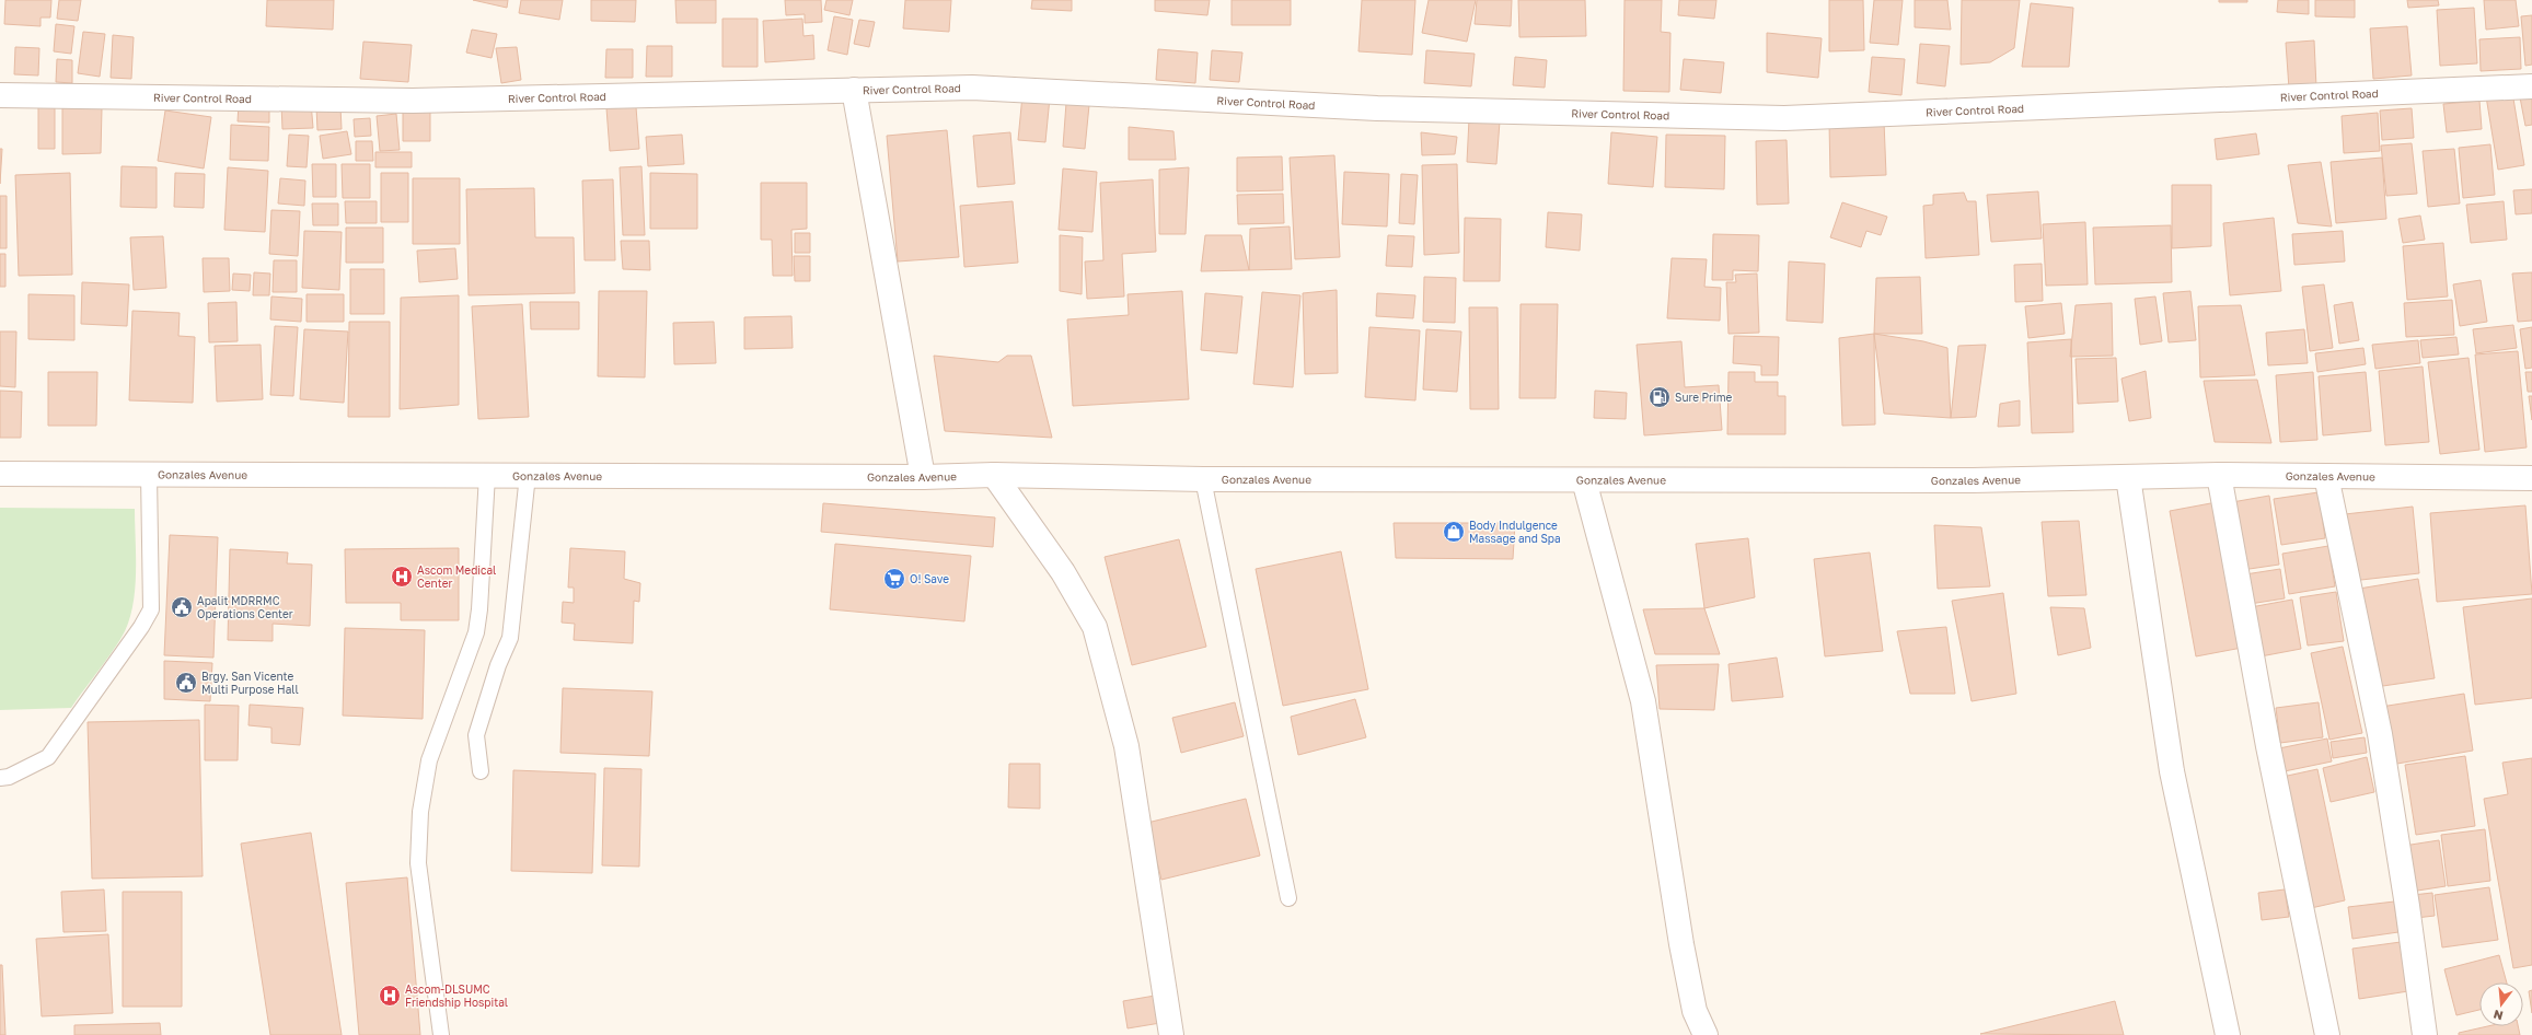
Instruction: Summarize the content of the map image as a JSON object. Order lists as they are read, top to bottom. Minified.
{"streets":{"street":["River Control Road","Gonzales Avenue"]},"places":{"fuel station":["Sure Prime"],"shop":["Body Indulgence Massage and Spa"],"hospital":["Ascom Medical Center","Ascom-DLSUMC Friendship Hospital"],"supermarket":["O! Save"],"public building":["Apalit MDRRMC Operations Center","Brgy. San Vicente Multi Purpose Hall"]},"north":"bottom"}
